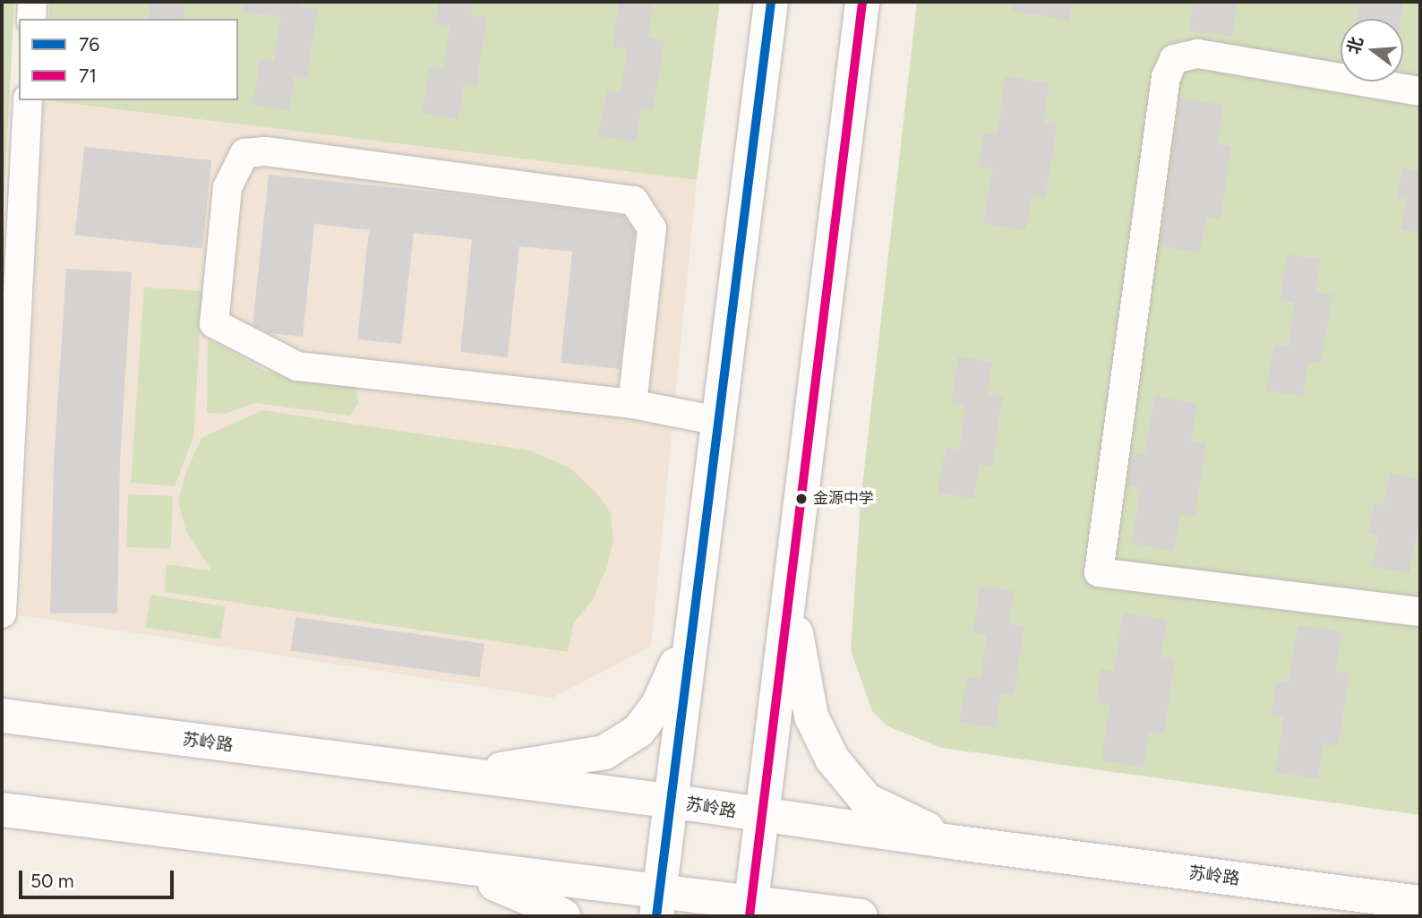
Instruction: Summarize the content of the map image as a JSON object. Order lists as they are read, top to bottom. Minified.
{"streets":{"main road":["苏岭路"]},"places":["金源中学"],"lines":["transit line 76","transit line 71"],"legend":["76","71"],"scale_bar":"50 m","north":"left"}
